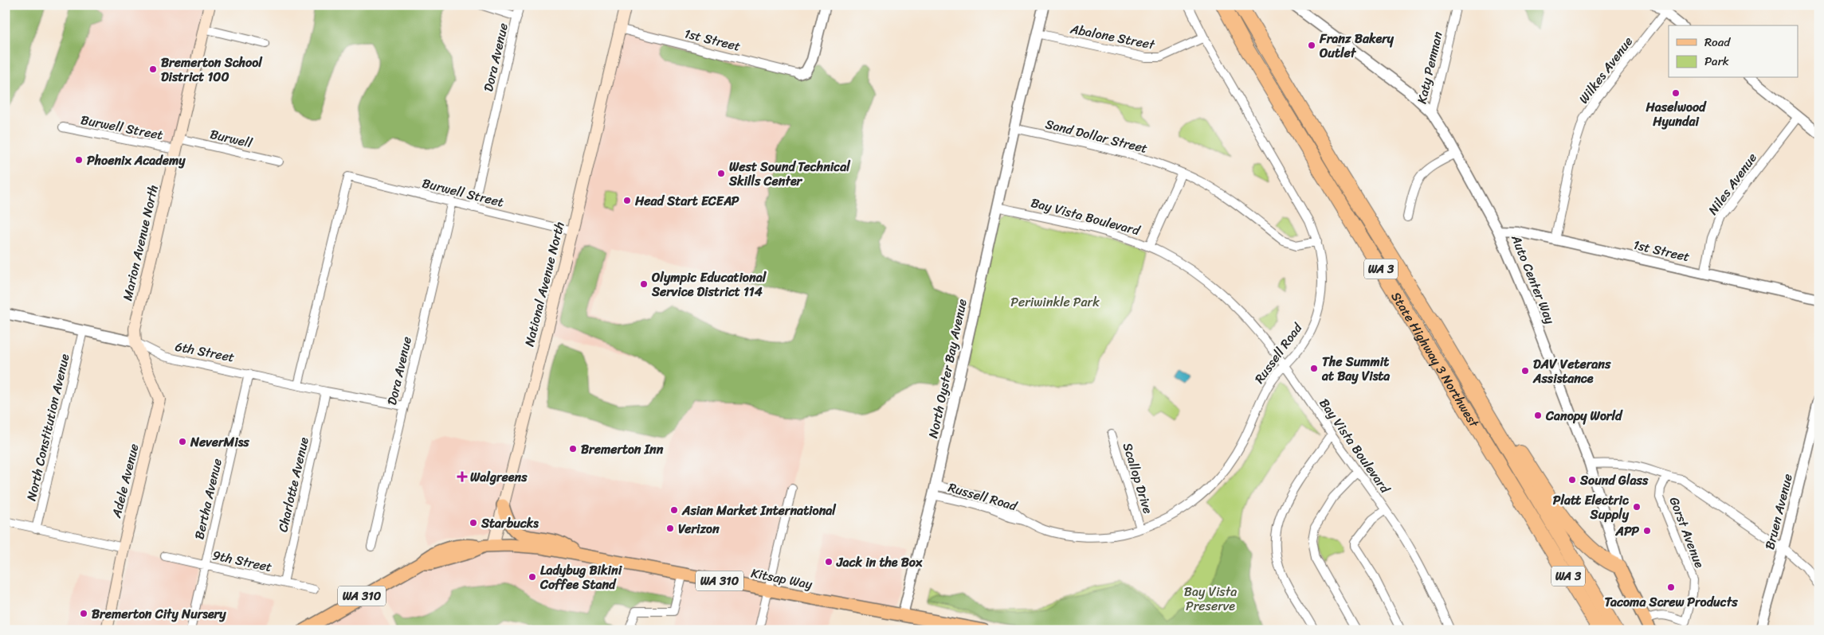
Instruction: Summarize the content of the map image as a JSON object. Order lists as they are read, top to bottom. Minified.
{"streets":{"highway":["WA 3","State Highway 3 Northwest"],"main road":["Marion Avenue North","Auto Center Way","National Avenue North","Adele Avenue","Kitsap Way","WA 310"],"street":["Abalone Street","1st Street","Dora Avenue","Katy Penman","Wilkes Avenue","Burwell Street","Sand Dollar Street","Burwell","Niles Avenue","Bay Vista Boulevard","6th Street","Russell Road","North Oyster Bay Avenue","North Constitution Avenue","Scallop Drive","Charlotte Avenue","Bertha Avenue","Bruen Avenue","Gorst Avenue","9th Street"]},"crossings":[["Abalone Street","Russell Road"],["Abalone Street","North Oyster Bay Avenue"],["1st Street","Wilkes Avenue"],["1st Street","Niles Avenue"],["1st Street","Auto Center Way"],["1st Street","National Avenue North"],["Dora Avenue","Burwell Street"],["Dora Avenue","6th Street"],["Katy Penman","Auto Center Way"],["Burwell Street","Marion Avenue North"],["Burwell Street","National Avenue North"],["Burwell Street","6th Street"],["Sand Dollar Street","Russell Road"],["Sand Dollar Street","North Oyster Bay Avenue"],["Burwell","Marion Avenue North"],["Bay Vista Boulevard","Russell Road"],["Bay Vista Boulevard","North Oyster Bay Avenue"],["Marion Avenue North","6th Street"],["Marion Avenue North","Adele Avenue"],["Auto Center Way","Gorst Avenue"],["National Avenue North","Kitsap Way"],["6th Street","North Constitution Avenue"],["6th Street","Adele Avenue"],["6th Street","Charlotte Avenue"],["6th Street","Bertha Avenue"],["Russell Road","North Oyster Bay Avenue"],["Russell Road","Scallop Drive"],["North Oyster Bay Avenue","Kitsap Way"],["Charlotte Avenue","9th Street"],["Bertha Avenue","9th Street"]],"parks":["Periwinkle Park","Bay Vista Preserve"],"places":{"other":["Franz Bakery Outlet","Bremerton School District 100","Haselwood Hyundai","Phoenix Academy","West Sound Technical Skills Center","Head Start ECEAP","Olympic Educational Service District 114","The Summit at Bay Vista","DAV Veterans Assistance","Canopy World","NeverMiss","Bremerton Inn","Sound Glass","Platt Electric Supply","Asian Market International","Starbucks","Verizon","APP","Jack in the Box","Ladybug Bikini Coffee Stand","Tacoma Screw Products","Bremerton City Nursery"],"health":["Walgreens"]},"legend":["Road","Park"]}
